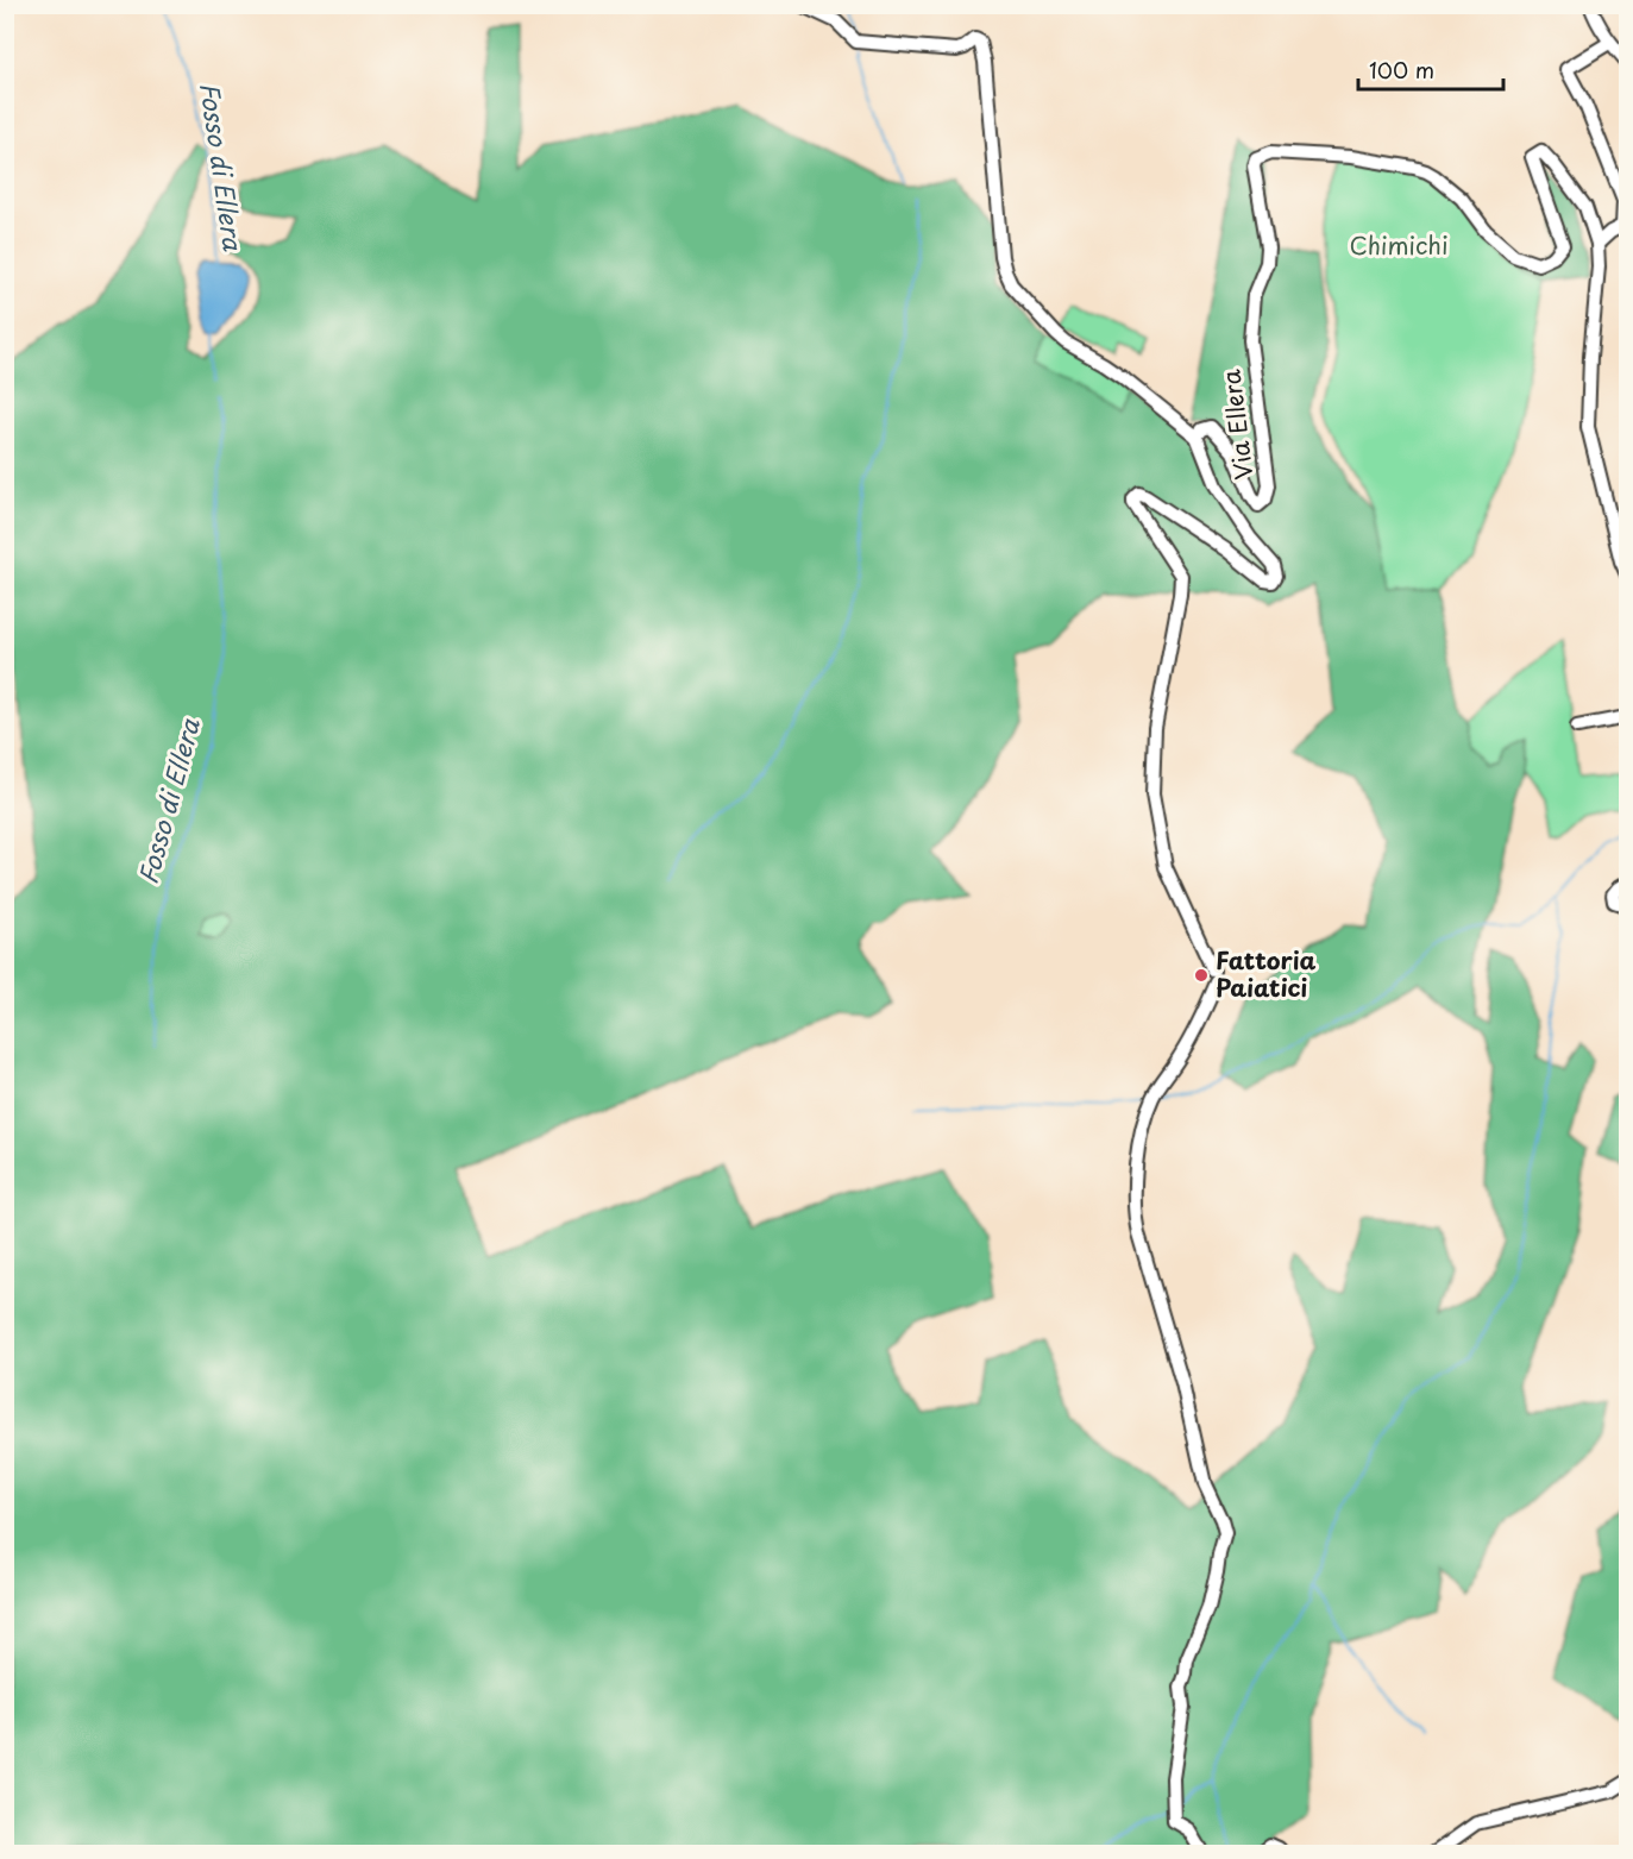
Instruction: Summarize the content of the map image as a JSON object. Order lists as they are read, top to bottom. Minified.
{"streets":{"street":["Via Ellera"]},"water":["Fosso di Ellera"],"parks":["Chimichi"],"places":["Fattoria Paiatici"],"scale_bar":"100 m"}
